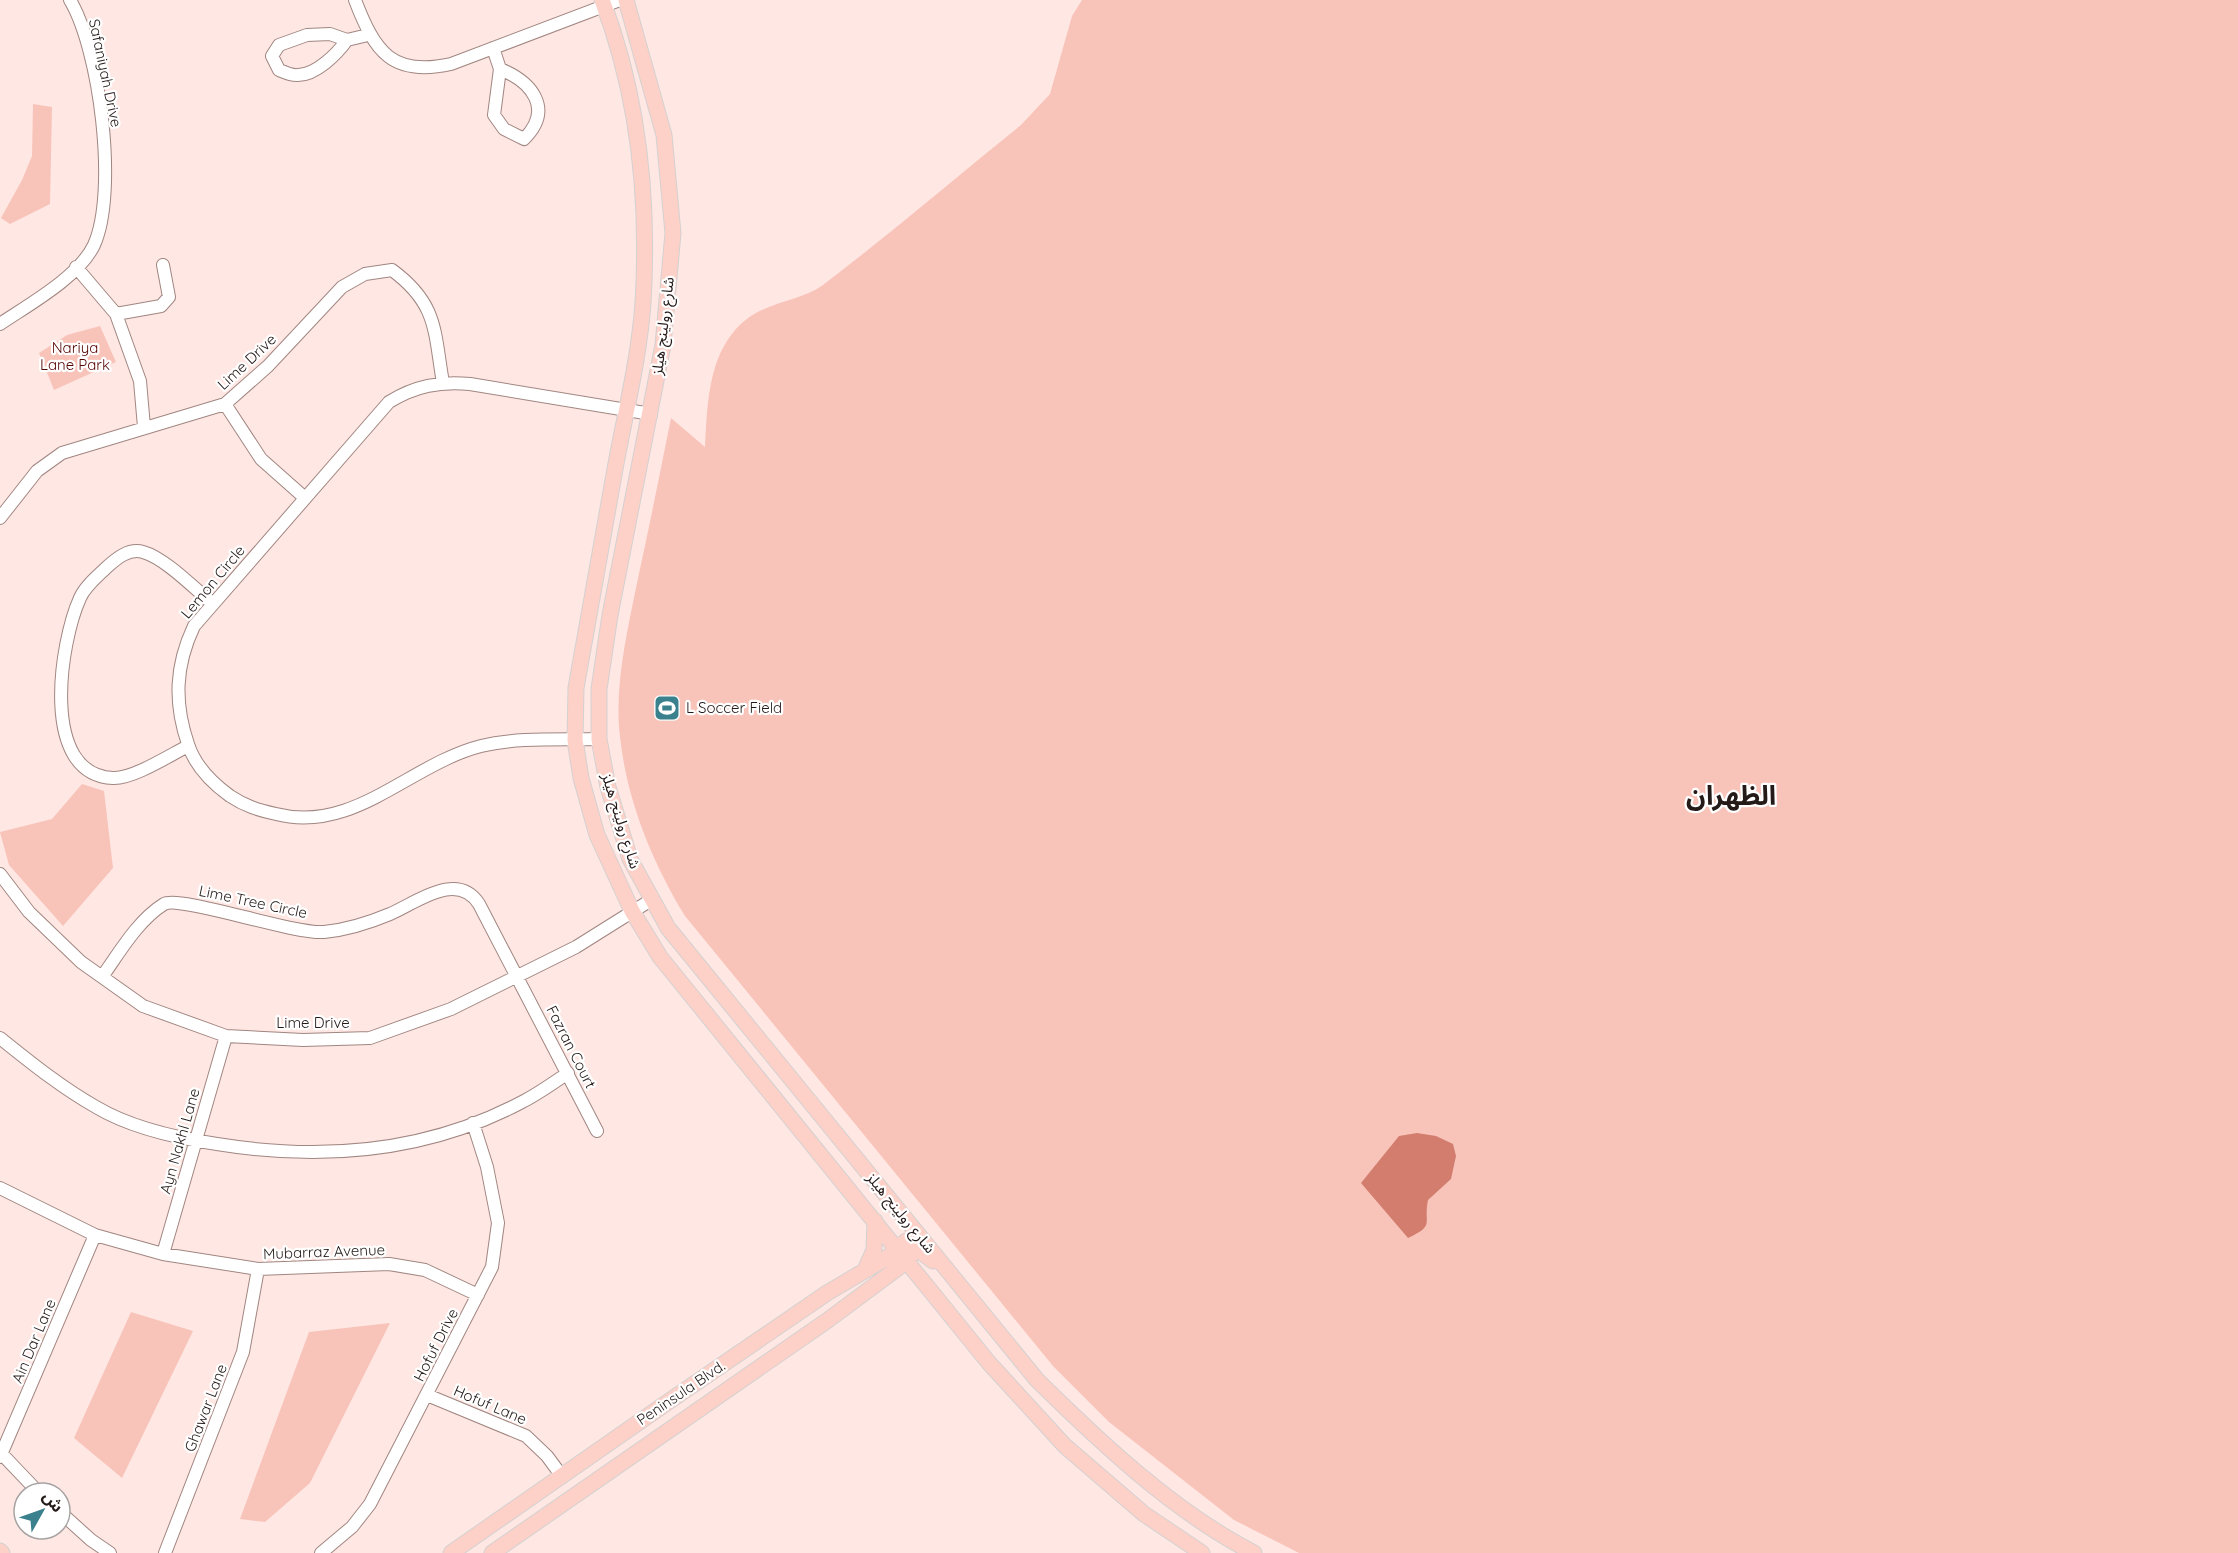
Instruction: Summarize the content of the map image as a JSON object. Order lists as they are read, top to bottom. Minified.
{"streets":{"main road":["شارع رولينج هيلز","Peninsula Blvd."],"street":["Safaniyah Drive","Lime Drive","Lemon Circle","Lime Tree Circle","Fazran Court","Ayn Nakhl Lane","Mubarraz Avenue","Ain Dar Lane","Hofuf Drive","Hofuf Lane","Ghawar Lane"]},"crossings":[["شارع رولينج هيلز","Lime Drive"],["شارع رولينج هيلز","Lemon Circle"],["شارع رولينج هيلز","Peninsula Blvd."],["Lime Drive","Lemon Circle"],["Lime Drive","Lime Tree Circle"],["Lime Drive","Fazran Court"],["Lime Drive","Ayn Nakhl Lane"],["Lime Tree Circle","Fazran Court"],["Ayn Nakhl Lane","Mubarraz Avenue"],["Mubarraz Avenue","Ain Dar Lane"],["Mubarraz Avenue","Hofuf Drive"],["Mubarraz Avenue","Ghawar Lane"],["Hofuf Drive","Hofuf Lane"],["Peninsula Blvd.","Hofuf Lane"]],"districts":["الظهران"],"parks":["Nariya Lane Park"],"places":{"sports":["L Soccer Field"]},"north":"top right"}
